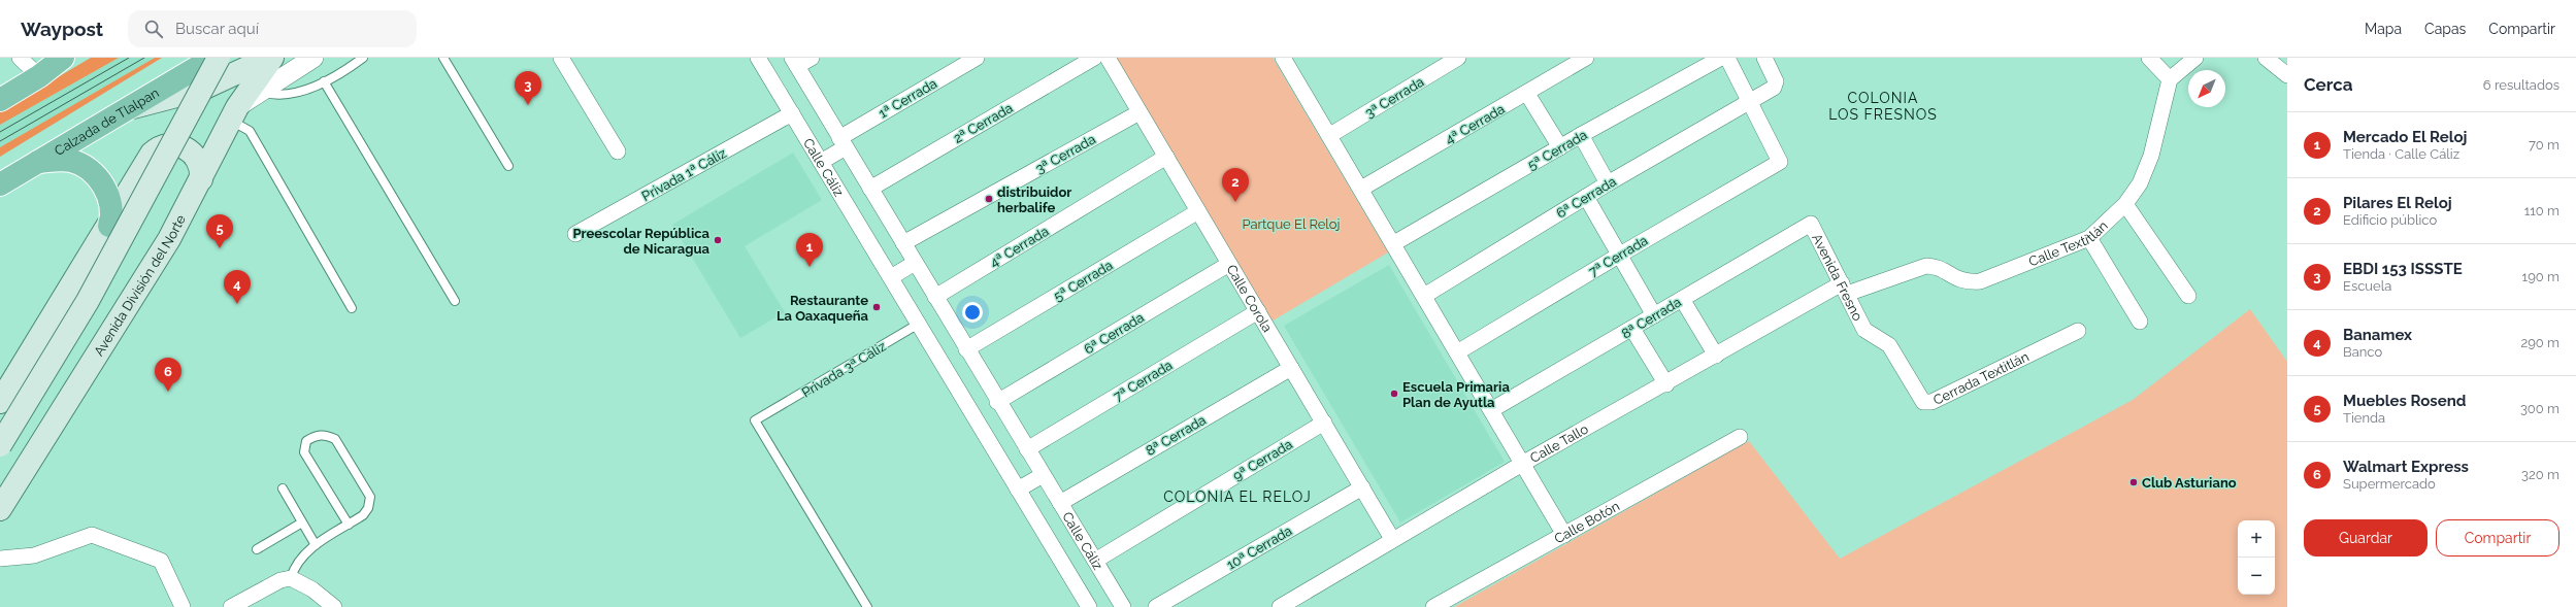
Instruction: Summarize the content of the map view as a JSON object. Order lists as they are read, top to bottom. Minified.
{"streets":{"highway":["Calzada de Tlalpan"],"main road":["Avenida División del Norte"],"street":["3ª Cerrada","1ª Cerrada","2ª Cerrada","4ª Cerrada","5ª Cerrada","Calle Cáliz","Privada 1ª Cáliz","6ª Cerrada","Calle Textitlán","7ª Cerrada","Avenida Fresno","Calle Corola","8ª Cerrada","Cerrada Textitlán","Calle Tallo","9ª Cerrada","Calle Botón","10ª Cerrada"],"lane":["Privada 3ª Cáliz"]},"crossings":[["3ª Cerrada","Calle Cáliz"],["3ª Cerrada","Calle Corola"],["1ª Cerrada","Calle Cáliz"],["2ª Cerrada","Calle Cáliz"],["4ª Cerrada","Calle Cáliz"],["4ª Cerrada","Calle Corola"],["5ª Cerrada","Calle Cáliz"],["5ª Cerrada","Calle Corola"],["Calle Cáliz","Privada 1ª Cáliz"],["Calle Cáliz","6ª Cerrada"],["Calle Cáliz","7ª Cerrada"],["Calle Cáliz","8ª Cerrada"],["Calle Cáliz","Privada 3ª Cáliz"],["Calle Cáliz","9ª Cerrada"],["6ª Cerrada","7ª Cerrada"],["6ª Cerrada","Calle Corola"],["Calle Textitlán","Avenida Fresno"],["Calle Textitlán","Calle Tallo"],["7ª Cerrada","Calle Corola"],["Avenida Fresno","8ª Cerrada"],["Avenida Fresno","Cerrada Textitlán"],["Avenida Fresno","Calle Tallo"],["Calle Corola","8ª Cerrada"],["Calle Corola","Calle Tallo"],["Calle Corola","9ª Cerrada"],["Calle Corola","10ª Cerrada"]],"districts":["COLONIA LOS FRESNOS","COLONIA EL RELOJ"],"parks":["Partque El Reloj"],"places":["distribuidor herbalife","Preescolar República de Nicaragua","Restaurante La Oaxaqueña","Escuela Primaria Plan de Ayutla","Club Asturiano"],"north":"bottom left","page":{"header":"Waypost","search":"Buscar aquí","nav":["Mapa","Capas","Compartir"],"heading":["Cerca","6 resultados"],"pins":["3","2","5","1","4","6"],"list":[{"mark":"1","name":"Mercado El Reloj","note":"Tienda · Calle Cáliz","value":"70 m"},{"mark":"2","name":"Pilares El Reloj","note":"Edificio público","value":"110 m"},{"mark":"3","name":"EBDI 153 ISSSTE","note":"Escuela","value":"190 m"},{"mark":"4","name":"Banamex","note":"Banco","value":"290 m"},{"mark":"5","name":"Muebles Rosend","note":"Tienda","value":"300 m"},{"mark":"6","name":"Walmart Express","note":"Supermercado","value":"320 m"}],"buttons":["Guardar","Compartir"],"map_buttons":["+","−"]}}
